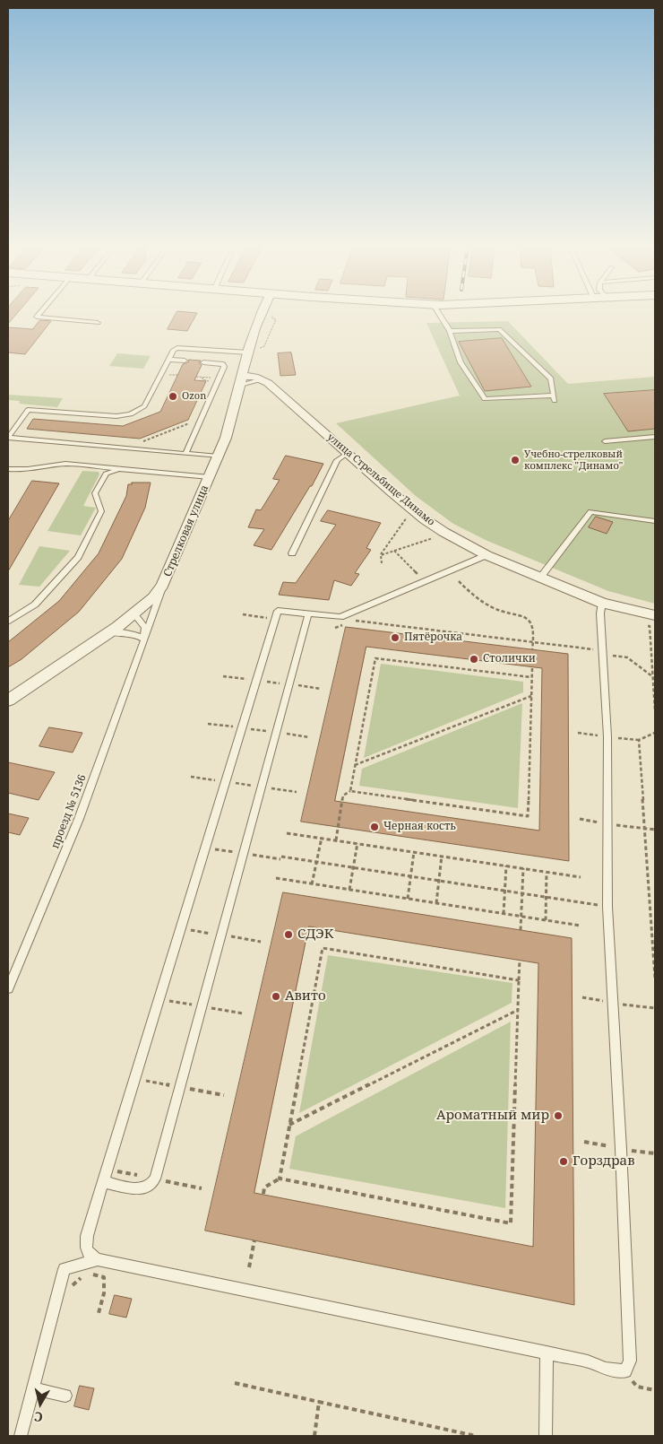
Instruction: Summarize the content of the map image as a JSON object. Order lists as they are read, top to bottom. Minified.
{"streets":{"street":["улица Стрельбище Динамо","Стрелковая улица"],"lane":["проезд № 5136"]},"crossings":[["улица Стрельбище Динамо","Стрелковая улица"],["Стрелковая улица","проезд № 5136"]],"places":["Ozon","Учебно-стрелковый комплекс \"Динамо\"","Пятёрочка","Столички","Черная кость","СДЭК","Авито","Ароматный мир","Горздрав"],"north":"bottom"}
